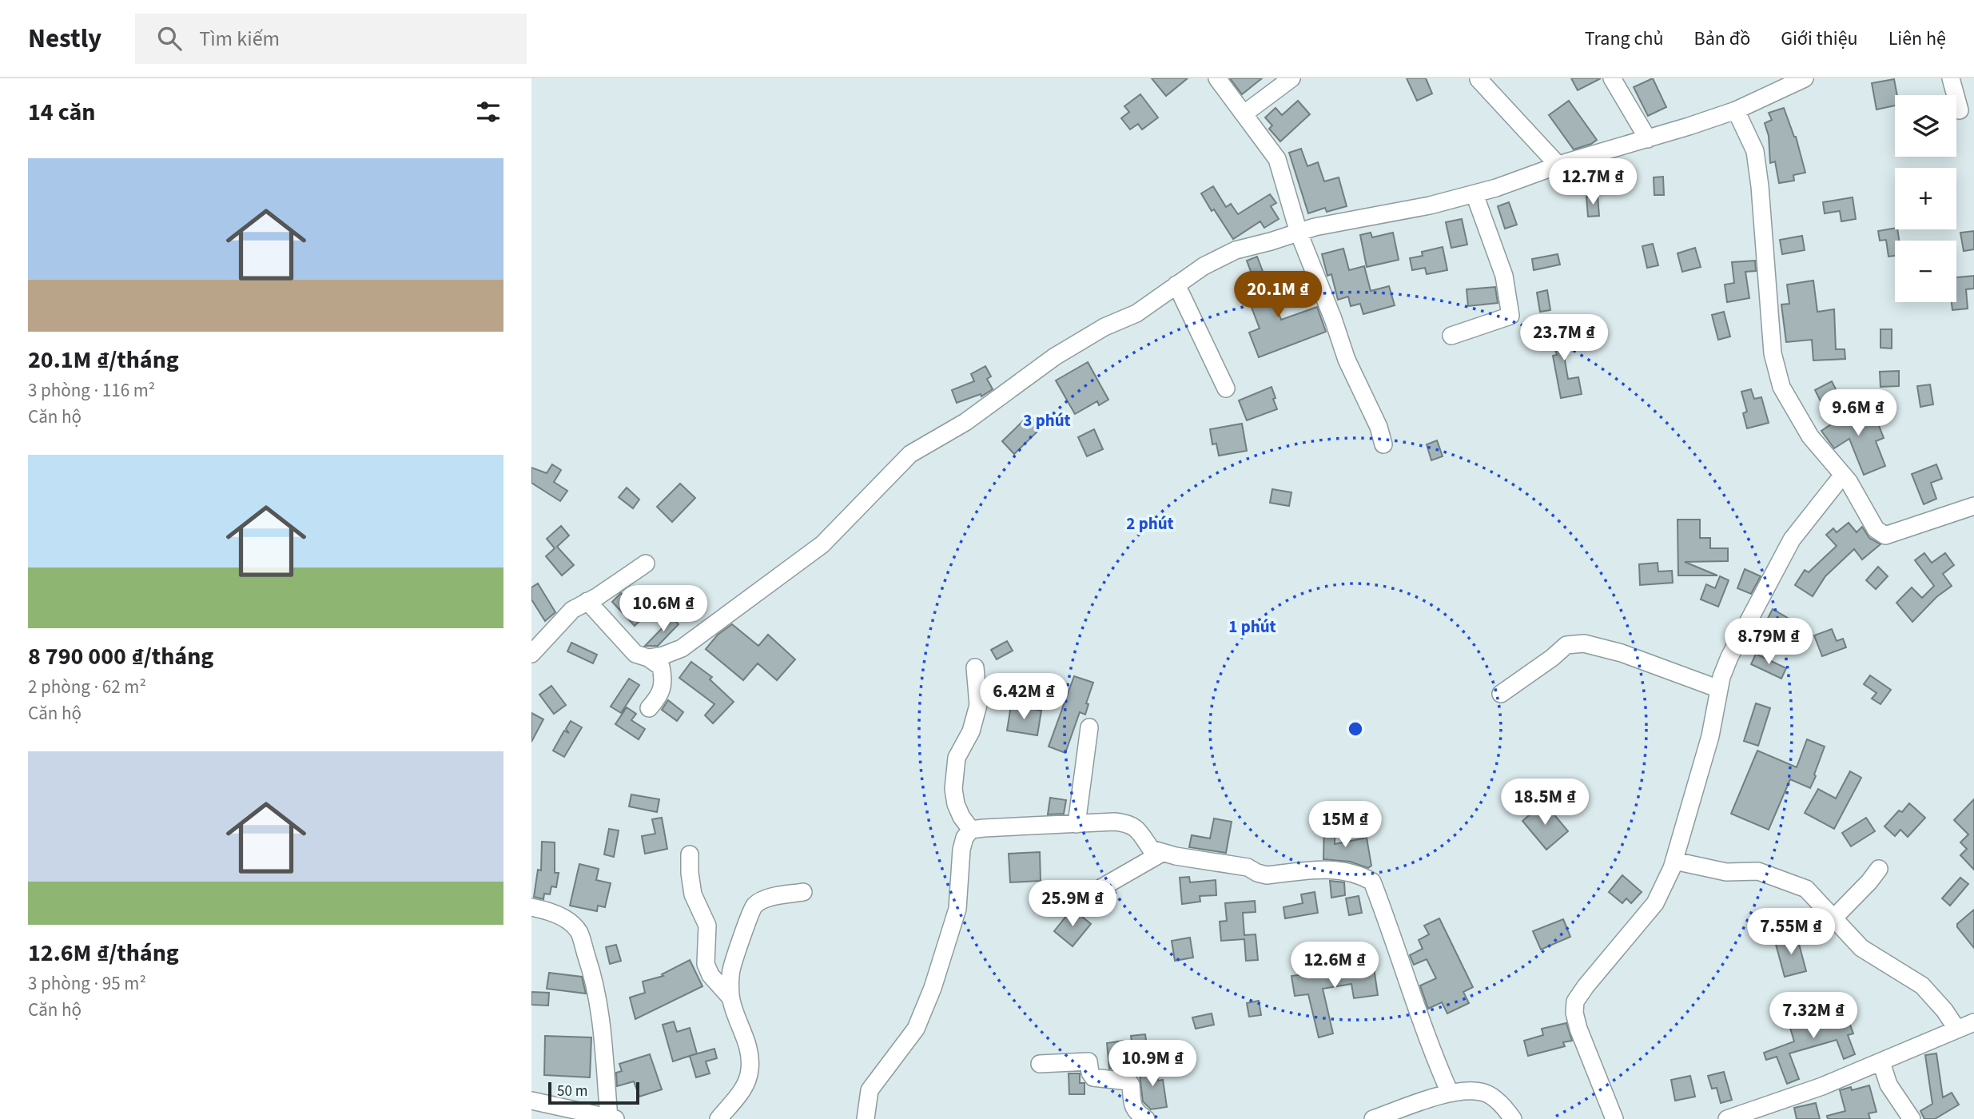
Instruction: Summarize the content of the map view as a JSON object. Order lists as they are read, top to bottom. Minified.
{"scale_bar":"50 m","page":{"header":"Nestly","search":"Tìm kiếm","nav":["Trang chủ","Bản đồ","Giới thiệu","Liên hệ"],"heading":"14 căn","map_buttons":["+","−"],"list":[{"name":"20.1M ₫/tháng","note":"3 phòng · 116 m² · Căn hộ"},{"name":"8 790 000 ₫/tháng","note":"2 phòng · 62 m² · Căn hộ"},{"name":"12.6M ₫/tháng","note":"3 phòng · 95 m² · Căn hộ"}],"price":["12.7M ₫","20.1M ₫","23.7M ₫","9.6M ₫","10.6M ₫","8.79M ₫","6.42M ₫","18.5M ₫","15M ₫","25.9M ₫","7.55M ₫","12.6M ₫","7.32M ₫","10.9M ₫"],"scale":"50 m"},"rings":["3 phút","2 phút","1 phút"]}
